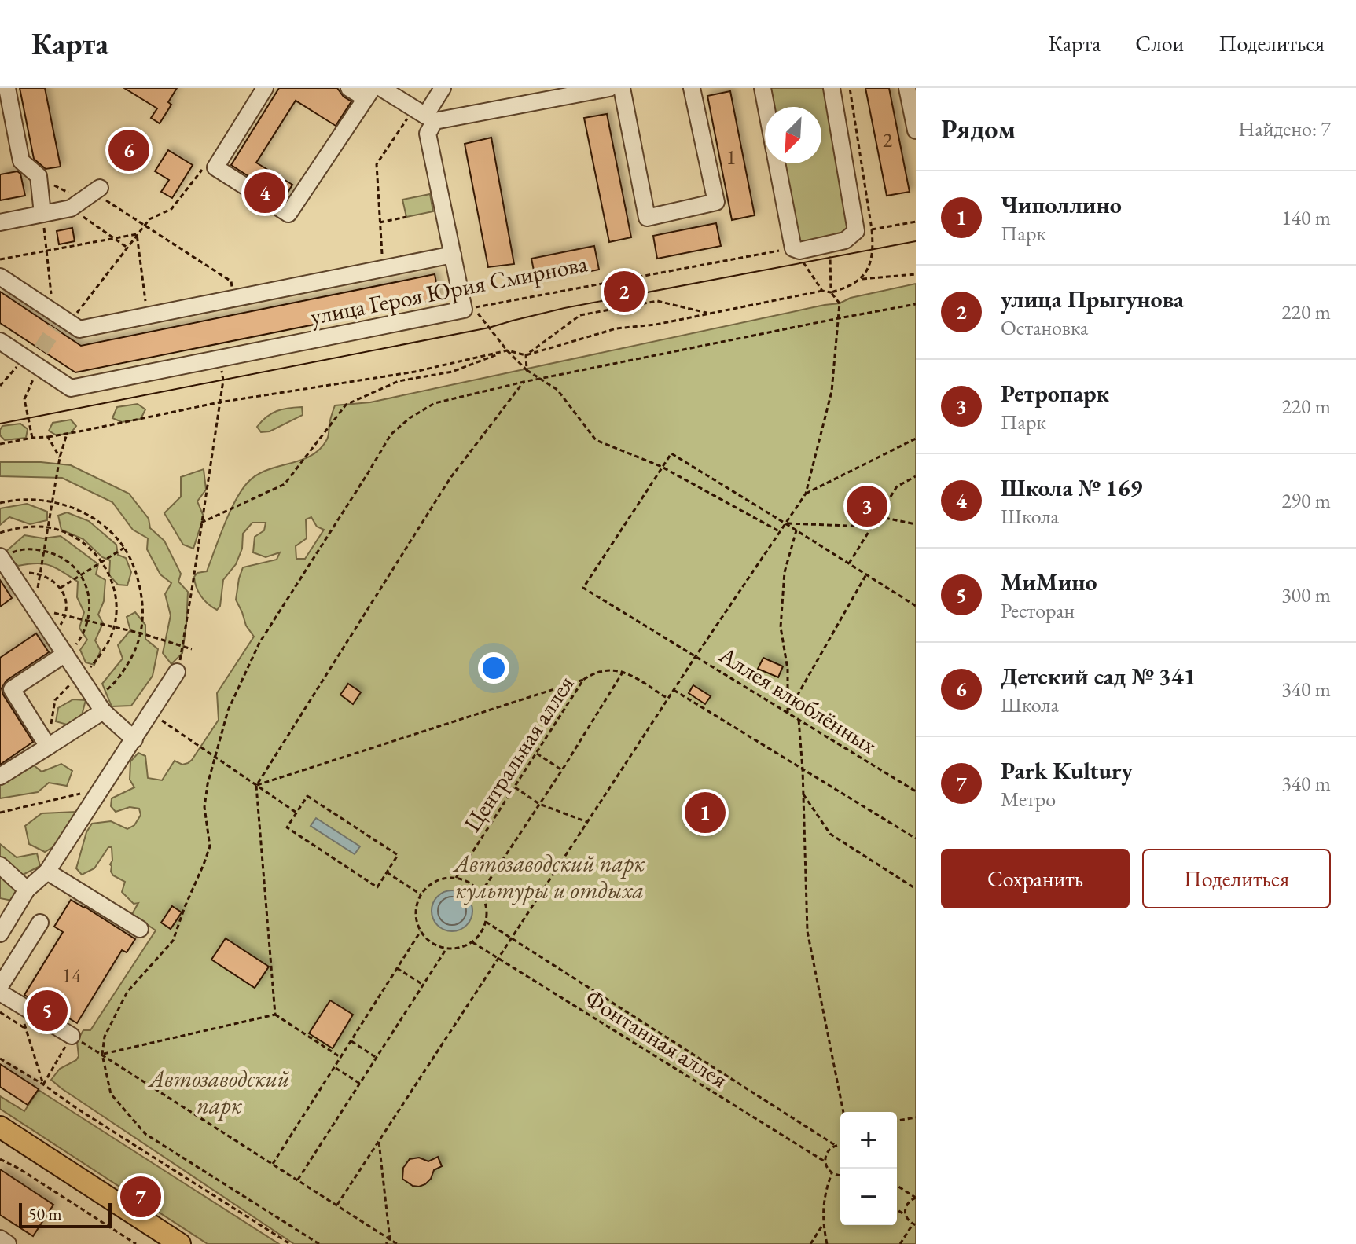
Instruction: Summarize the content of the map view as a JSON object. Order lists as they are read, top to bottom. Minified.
{"streets":{"street":["улица Героя Юрия Смирнова"],"path":["Аллея влюблённых","Центральная аллея","Фонтанная аллея"]},"crossings":[["Центральная аллея","Фонтанная аллея"]],"parks":["Автозаводский парк культуры и отдыха","Автозаводский парк"],"house_numbers":["2","1","14"],"scale_bar":"50 m","north":"bottom left","page":{"header":"Карта","nav":["Карта","Слои","Поделиться"],"heading":["Рядом","Найдено: 7"],"pins":["6","4","2","3","1","5","7"],"list":[{"mark":"1","name":"Чиполлино","note":"Парк","value":"140 m"},{"mark":"2","name":"улица Прыгунова","note":"Остановка","value":"220 m"},{"mark":"3","name":"Ретропарк","note":"Парк","value":"220 m"},{"mark":"4","name":"Школа № 169","note":"Школа","value":"290 m"},{"mark":"5","name":"МиМино","note":"Ресторан","value":"300 m"},{"mark":"6","name":"Детский сад № 341","note":"Школа","value":"340 m"},{"mark":"7","name":"Park Kultury","note":"Метро","value":"340 m"}],"buttons":["Сохранить","Поделиться"],"map_buttons":["+","−"],"scale":"50 m"}}
